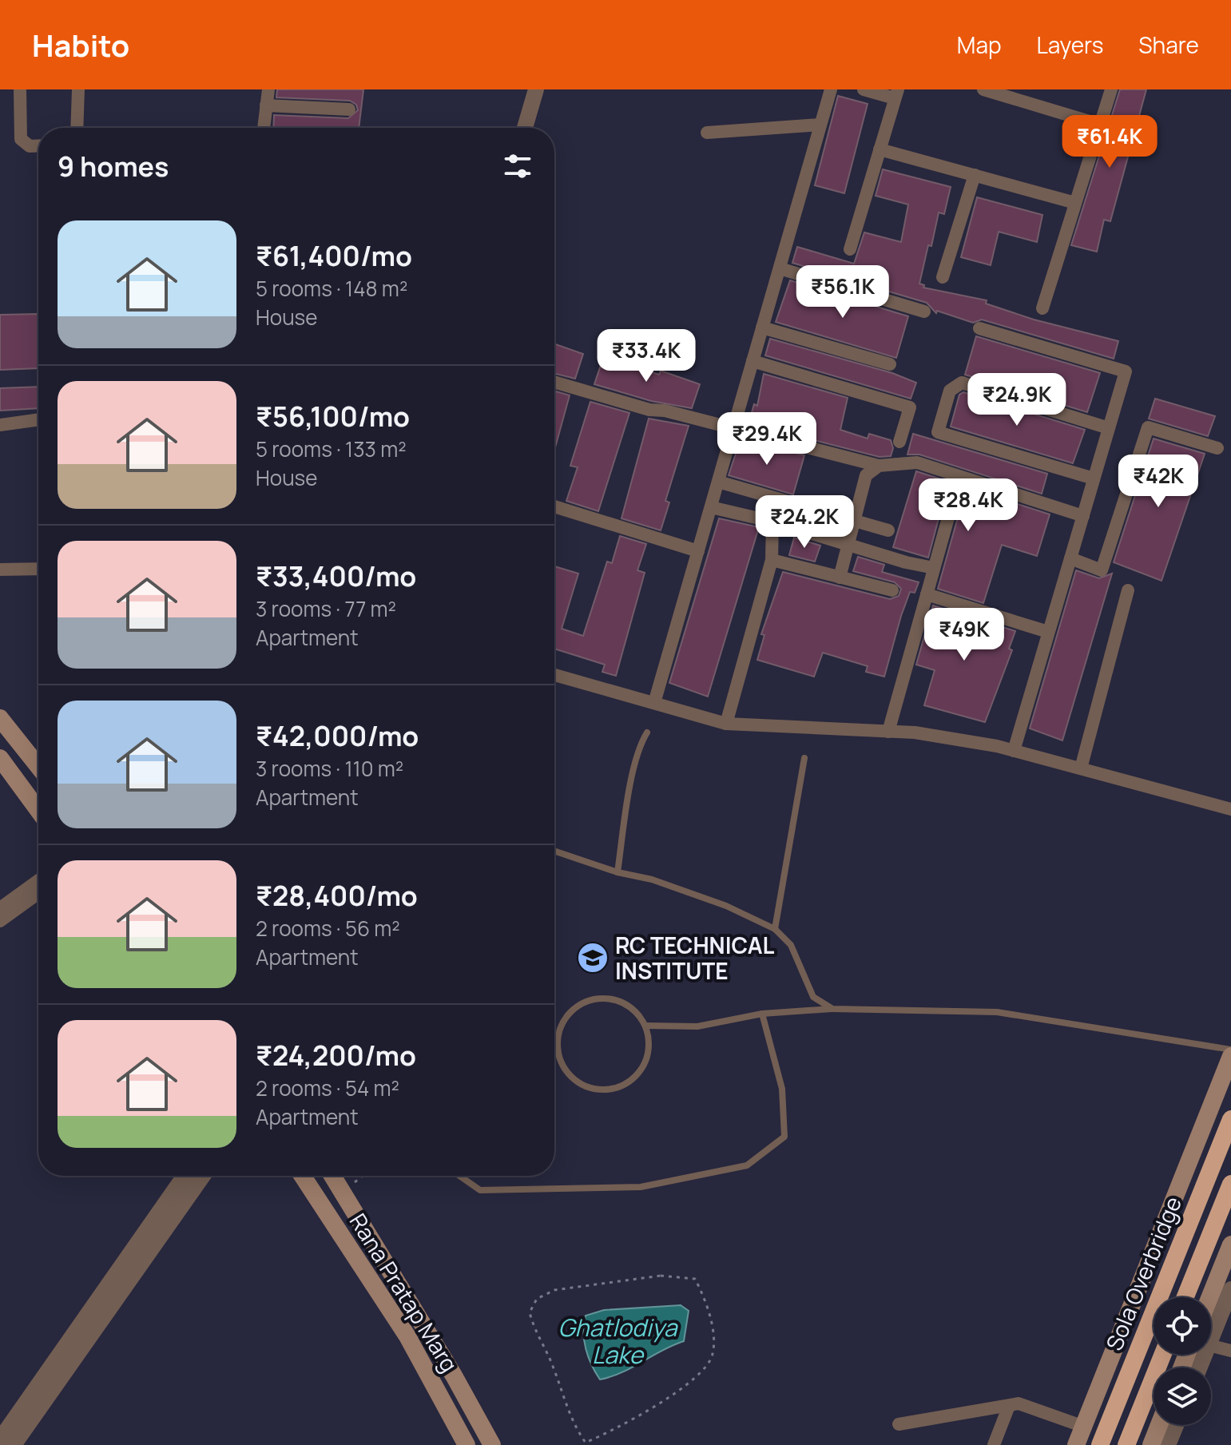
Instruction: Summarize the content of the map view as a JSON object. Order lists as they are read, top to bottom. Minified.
{"streets":{"highway":["Sola Overbridge"],"main road":["Rana Pratap Marg"]},"water":["Ghatlodiya Lake"],"places":{"school or university":["RC TECHNICAL INSTITUTE"]},"page":{"header":"Habito","nav":["Map","Layers","Share"],"price":["₹61.4K","₹56.1K","₹33.4K","₹24.9K","₹29.4K","₹42K","₹28.4K","₹24.2K","₹49K"],"heading":"9 homes","list":[{"name":"₹61,400/mo","note":"5 rooms · 148 m² · House"},{"name":"₹56,100/mo","note":"5 rooms · 133 m² · House"},{"name":"₹33,400/mo","note":"3 rooms · 77 m² · Apartment"},{"name":"₹42,000/mo","note":"3 rooms · 110 m² · Apartment"},{"name":"₹28,400/mo","note":"2 rooms · 56 m² · Apartment"},{"name":"₹24,200/mo","note":"2 rooms · 54 m² · Apartment"}]}}
